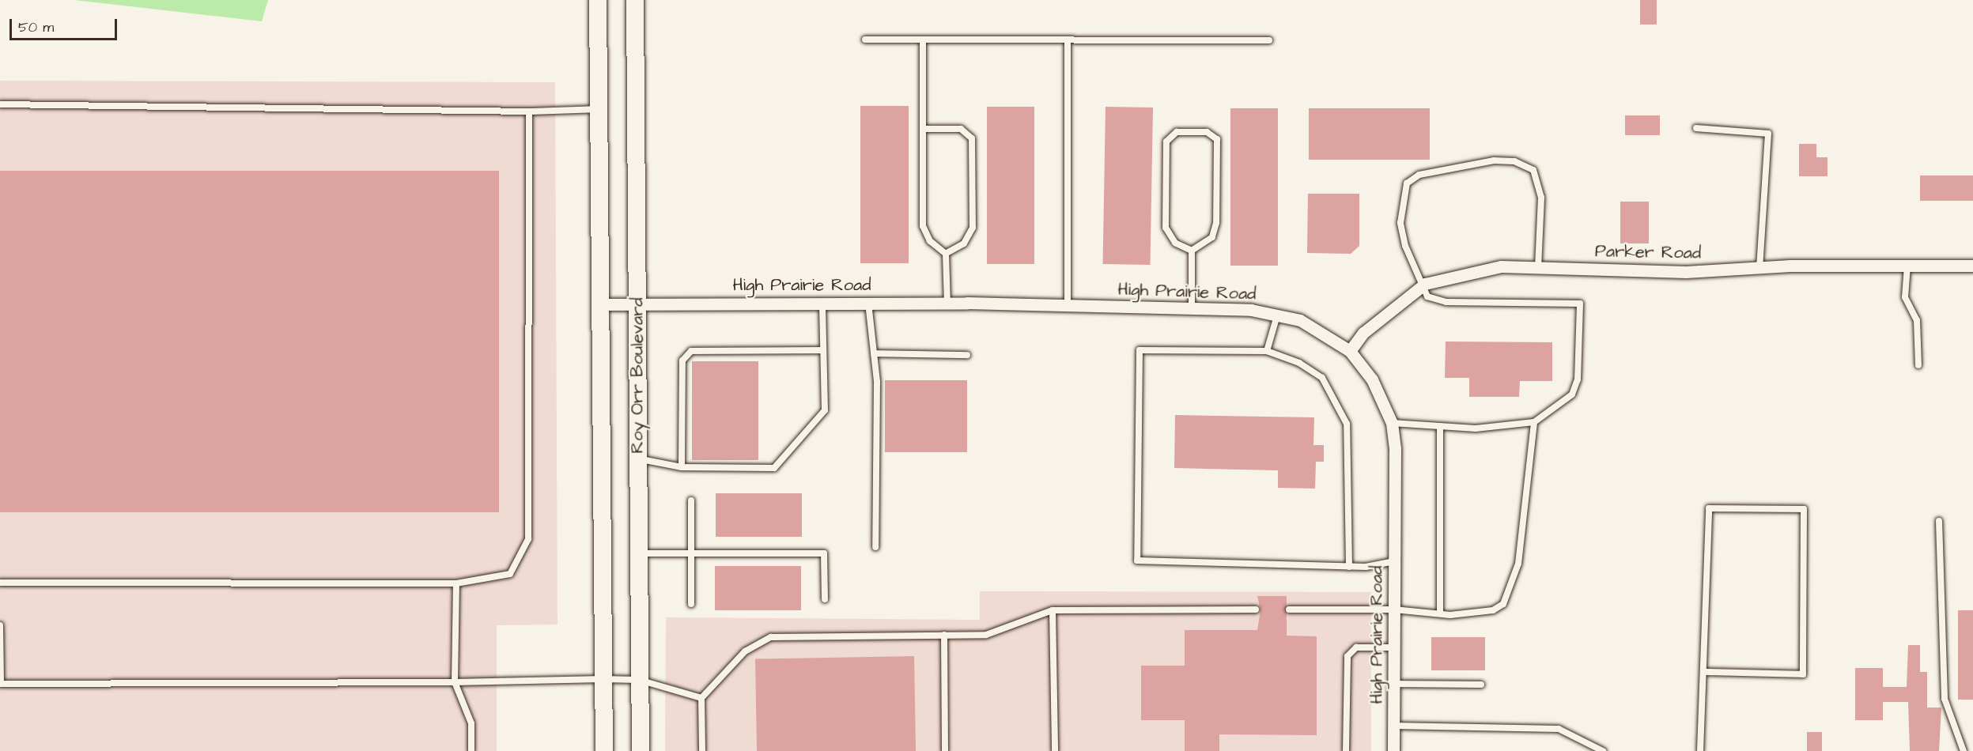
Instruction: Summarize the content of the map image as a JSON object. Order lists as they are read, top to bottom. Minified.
{"streets":{"main road":["Roy Orr Boulevard"],"street":["Parker Road","High Prairie Road"]},"crossings":[["Parker Road","High Prairie Road"],["High Prairie Road","Roy Orr Boulevard"]],"scale_bar":"50 m"}
